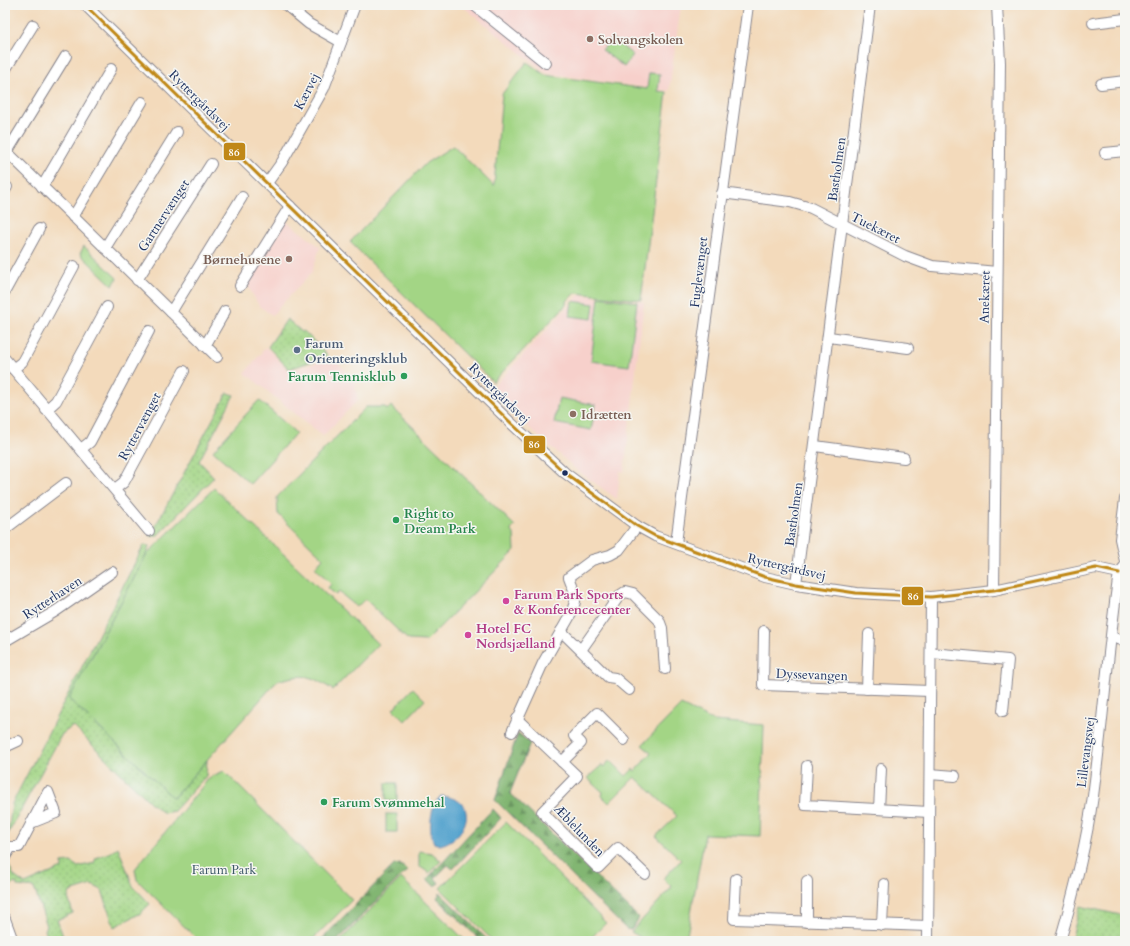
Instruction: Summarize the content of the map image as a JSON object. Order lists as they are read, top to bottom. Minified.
{"streets":{"street":["Kærvej","Ryttergårdsvej","Bastholmen","Gartnervænget","Tuekæret","Fuglevænget","Anekæret","Ryttervænget","Rytterhaven","Dyssevangen","Lillevangsvej","Æblelunden"]},"crossings":[["Kærvej","Ryttergårdsvej"],["Ryttergårdsvej","Bastholmen"],["Ryttergårdsvej","Fuglevænget"],["Ryttergårdsvej","Anekæret"],["Ryttergårdsvej","Lillevangsvej"],["Bastholmen","Tuekæret"],["Tuekæret","Fuglevænget"],["Tuekæret","Anekæret"]],"parks":["Farum Park"],"places":["Solvangskolen","Børnehusene","Farum Orienteringsklub","Farum Tennisklub","Idrætten","Right to Dream Park","Farum Park Sports & Konferencecenter","Hotel FC Nordsjælland","Farum Svømmehal"],"lines":["transit line 86"]}
